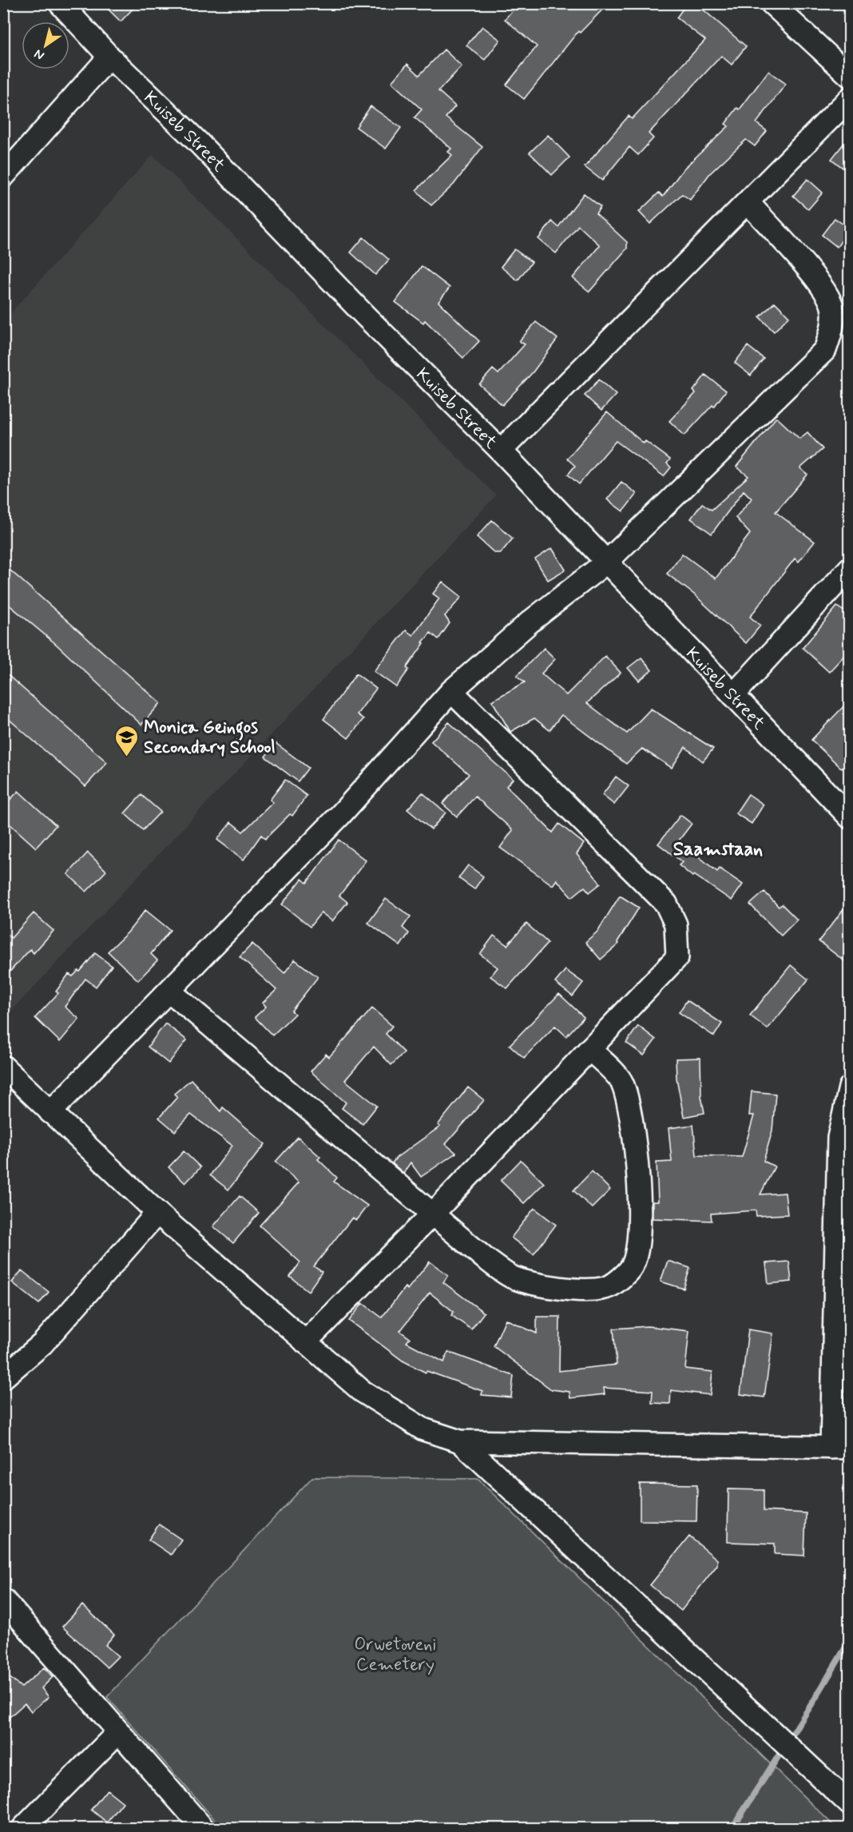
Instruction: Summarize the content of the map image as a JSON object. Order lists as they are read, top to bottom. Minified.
{"streets":{"street":["Kuiseb Street"]},"districts":["Saamstaan"],"parks":["Orwetoveni Cemetery"],"places":{"school or university":["Monica Geingos Secondary School"]},"north":"bottom left"}
